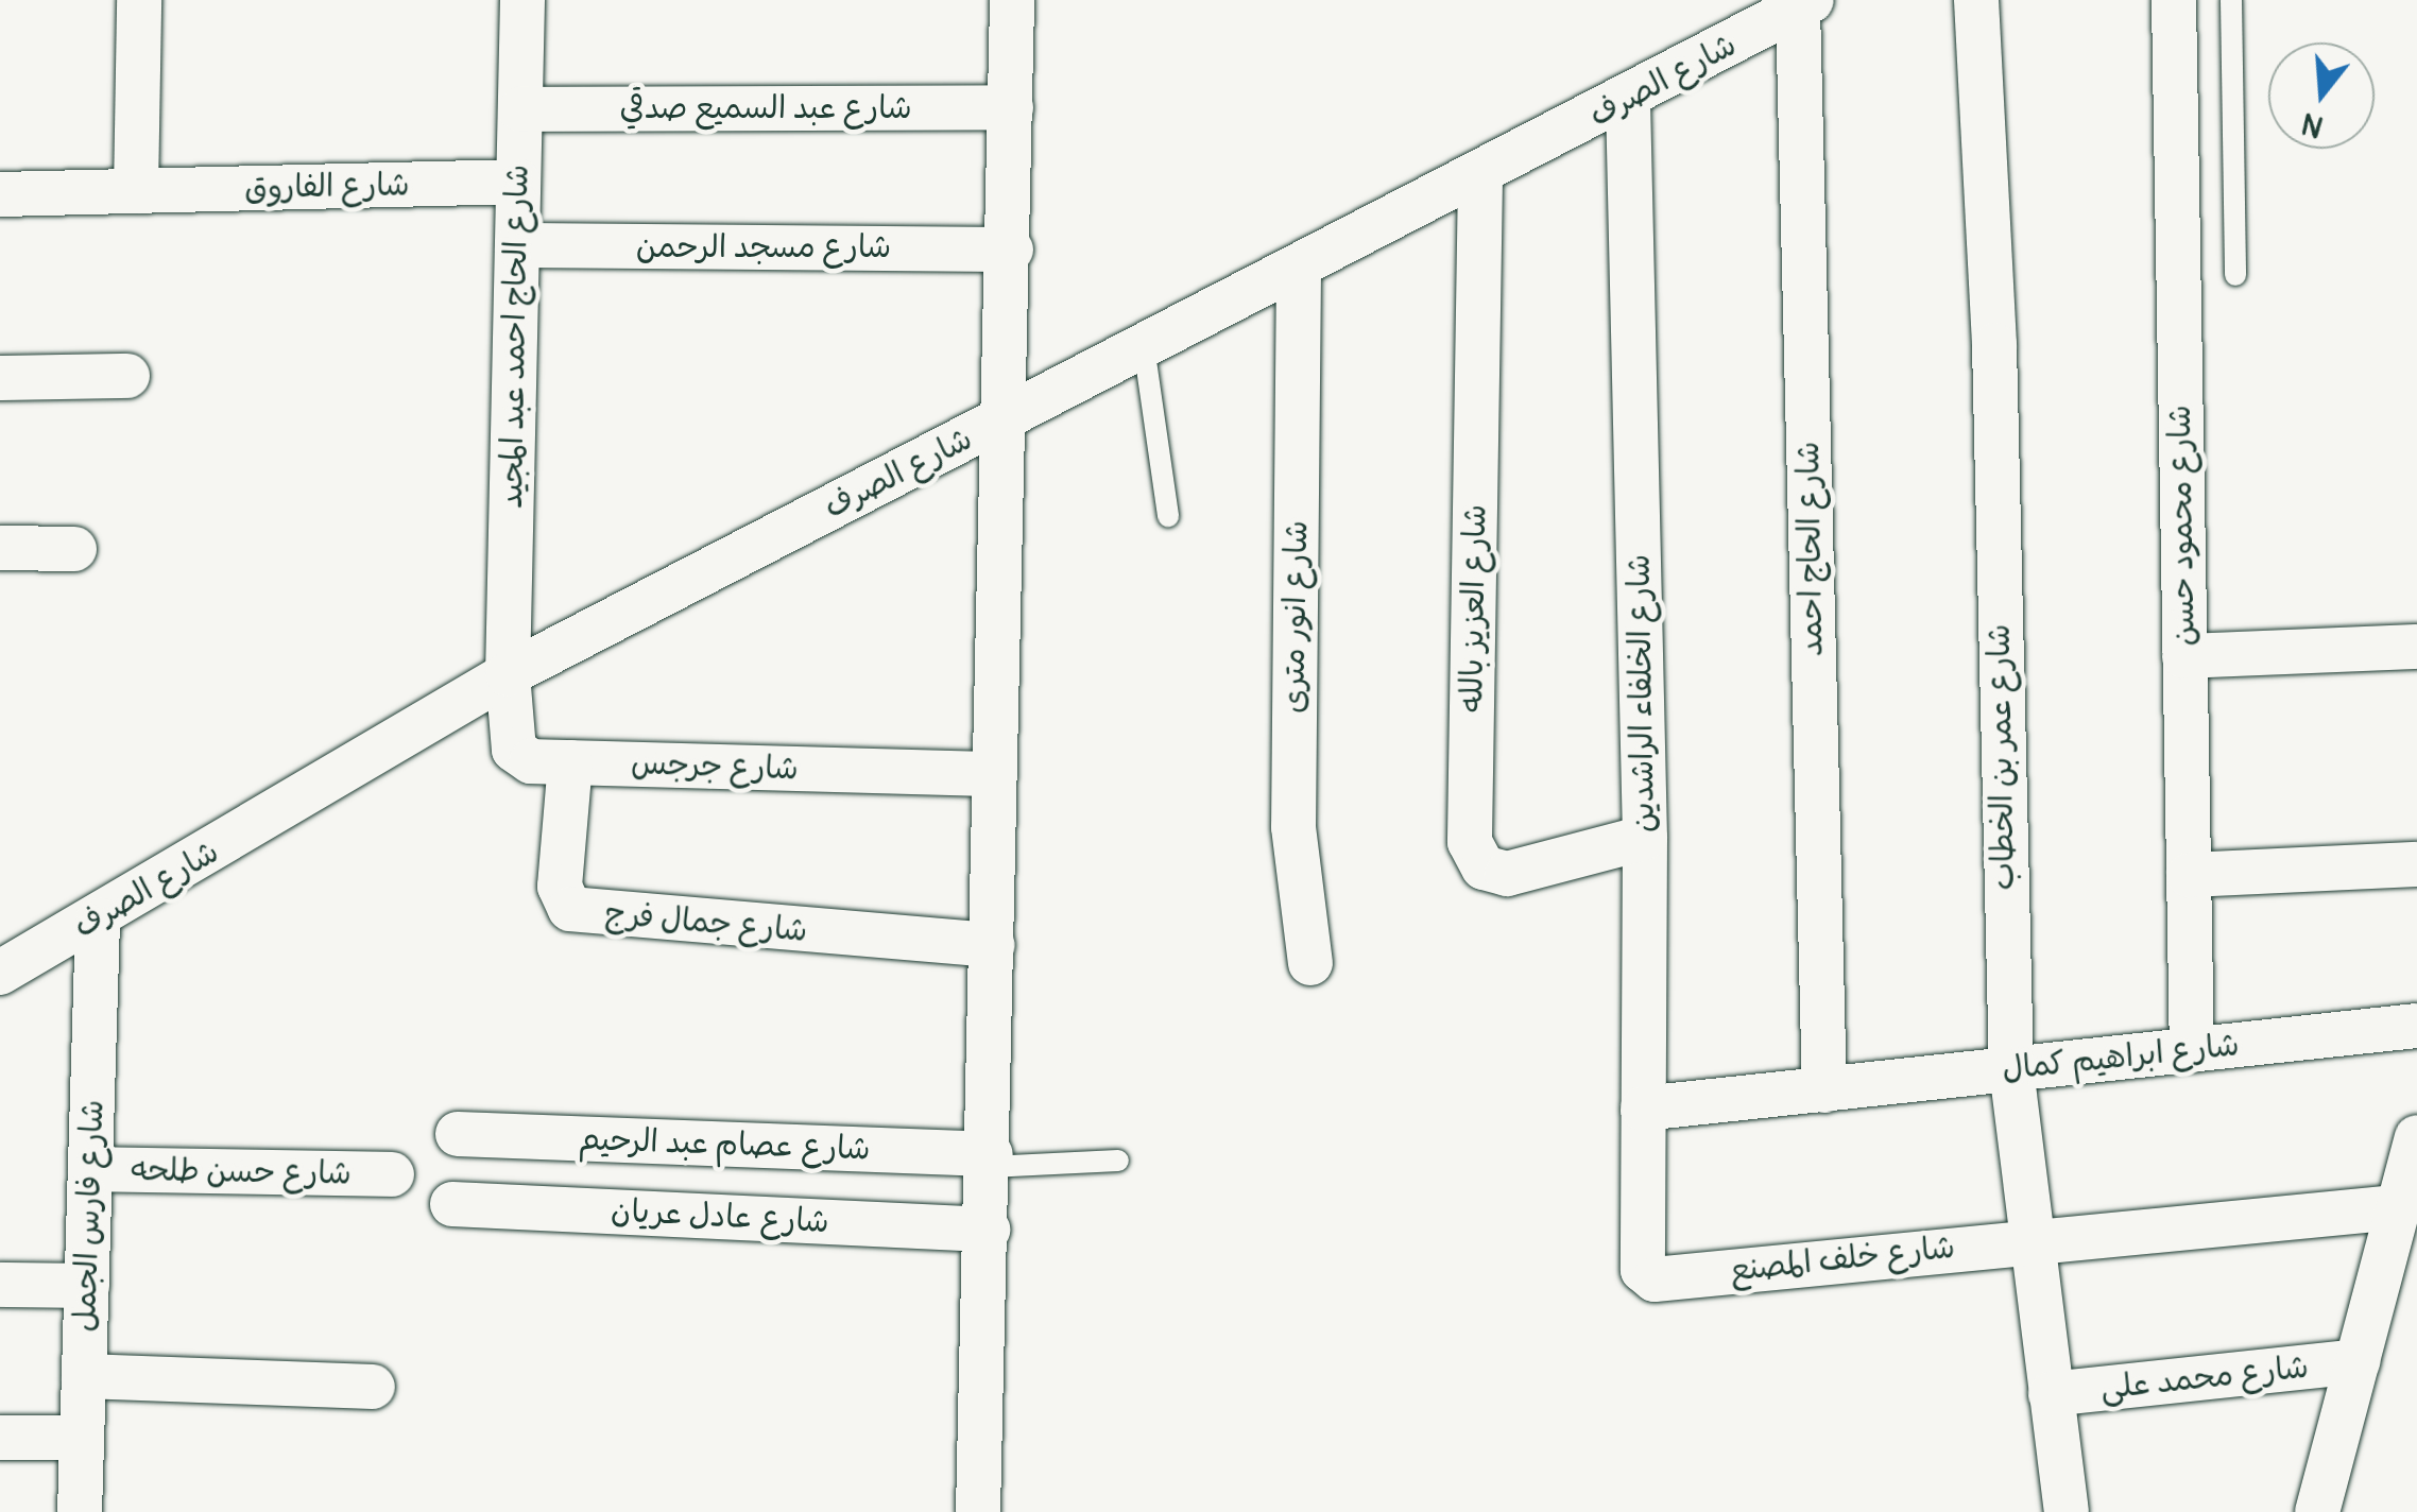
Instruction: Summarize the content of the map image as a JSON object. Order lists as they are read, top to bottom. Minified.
{"streets":{"street":["شارع الصرف","شارع عبد السميع صدقي","شارع الفاروق","شارع مسجد الرحمن","شارع الحاج احمد عبد المجيد","شارع محمود حسن","شارع الحاج احمد","شارع العزيز بالله","شارع انور مترى","شارع الخلفاء الراشدين","شارع عمر بن الخطاب","شارع جرجس","شارع جمال فرج","شارع ابراهيم كمال","شارع عصام عبد الرحيم","شارع حسن طلحه","شارع فارس الجمل","شارع عادل عريان","شارع خلف المصنع","شارع محمد على"]},"crossings":[["شارع الصرف","شارع الحاج احمد عبد المجيد"],["شارع الصرف","شارع الحاج احمد"],["شارع الصرف","شارع العزيز بالله"],["شارع الصرف","شارع انور مترى"],["شارع الصرف","شارع الخلفاء الراشدين"],["شارع الصرف","شارع جرجس"],["شارع الصرف","شارع فارس الجمل"],["شارع عبد السميع صدقي","شارع الحاج احمد عبد المجيد"],["شارع الفاروق","شارع الحاج احمد عبد المجيد"],["شارع مسجد الرحمن","شارع الحاج احمد عبد المجيد"],["شارع الحاج احمد عبد المجيد","شارع جرجس"],["شارع محمود حسن","شارع ابراهيم كمال"],["شارع الحاج احمد","شارع ابراهيم كمال"],["شارع العزيز بالله","شارع الخلفاء الراشدين"],["شارع الخلفاء الراشدين","شارع ابراهيم كمال"],["شارع الخلفاء الراشدين","شارع خلف المصنع"],["شارع عمر بن الخطاب","شارع ابراهيم كمال"],["شارع عمر بن الخطاب","شارع خلف المصنع"],["شارع عمر بن الخطاب","شارع محمد على"],["شارع جرجس","شارع جمال فرج"],["شارع حسن طلحه","شارع فارس الجمل"]],"north":"bottom"}
